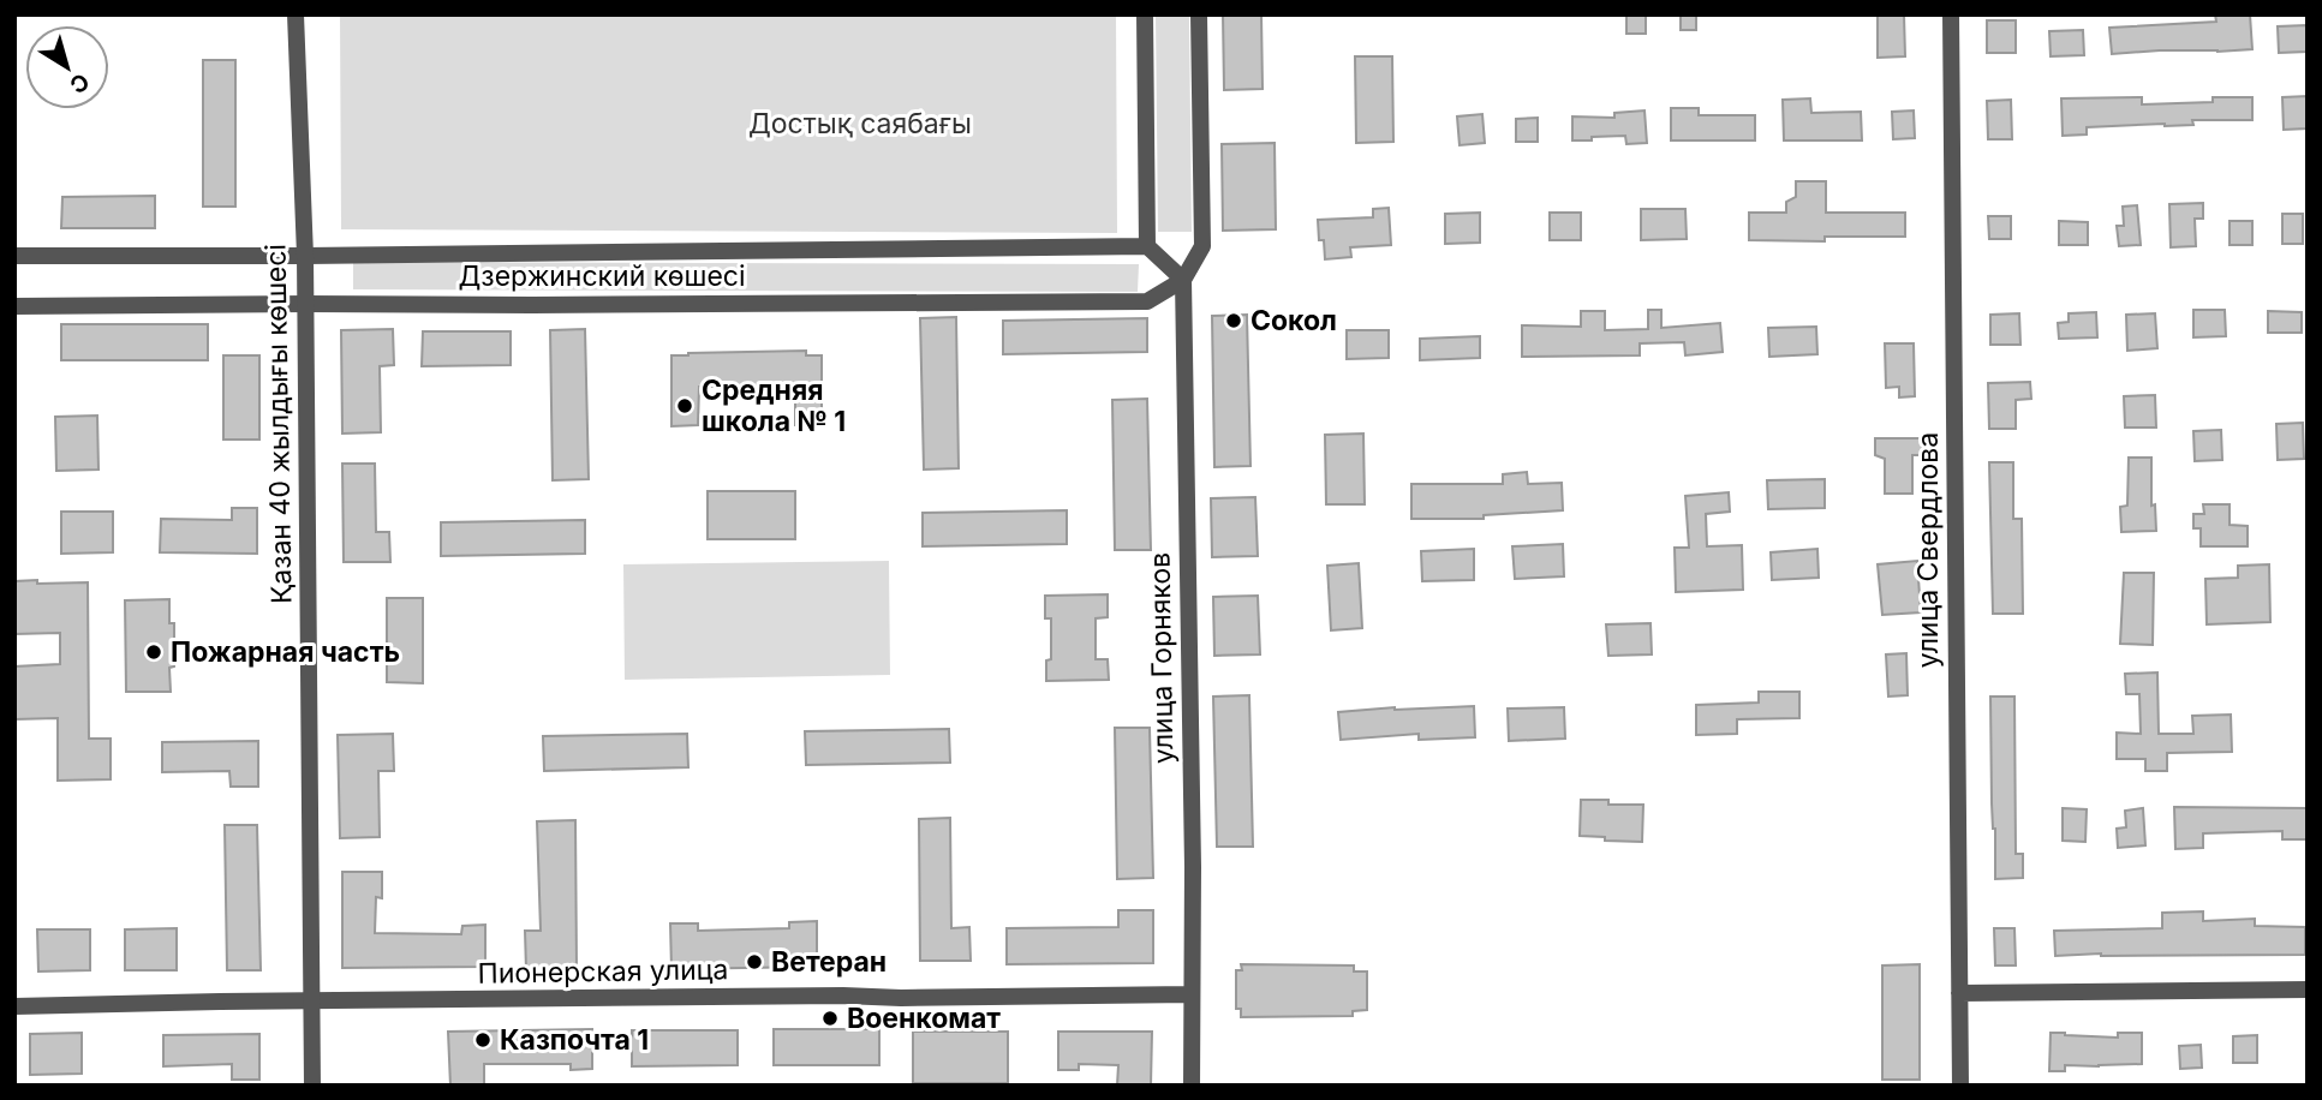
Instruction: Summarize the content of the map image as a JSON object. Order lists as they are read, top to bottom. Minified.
{"streets":{"street":["Дзержинский көшесі","Қазан 40 жылдығы көшесі","улица Свердлова","улица Горняков","Пионерская улица"]},"crossings":[["Дзержинский көшесі","Қазан 40 жылдығы көшесі"],["Дзержинский көшесі","улица Горняков"],["Қазан 40 жылдығы көшесі","Пионерская улица"],["улица Горняков","Пионерская улица"]],"parks":["Достық саябағы"],"places":["Сокол","Средняя школа № 1","Пожарная часть","Ветеран","Военкомат","Казпочта 1"],"north":"bottom right"}
